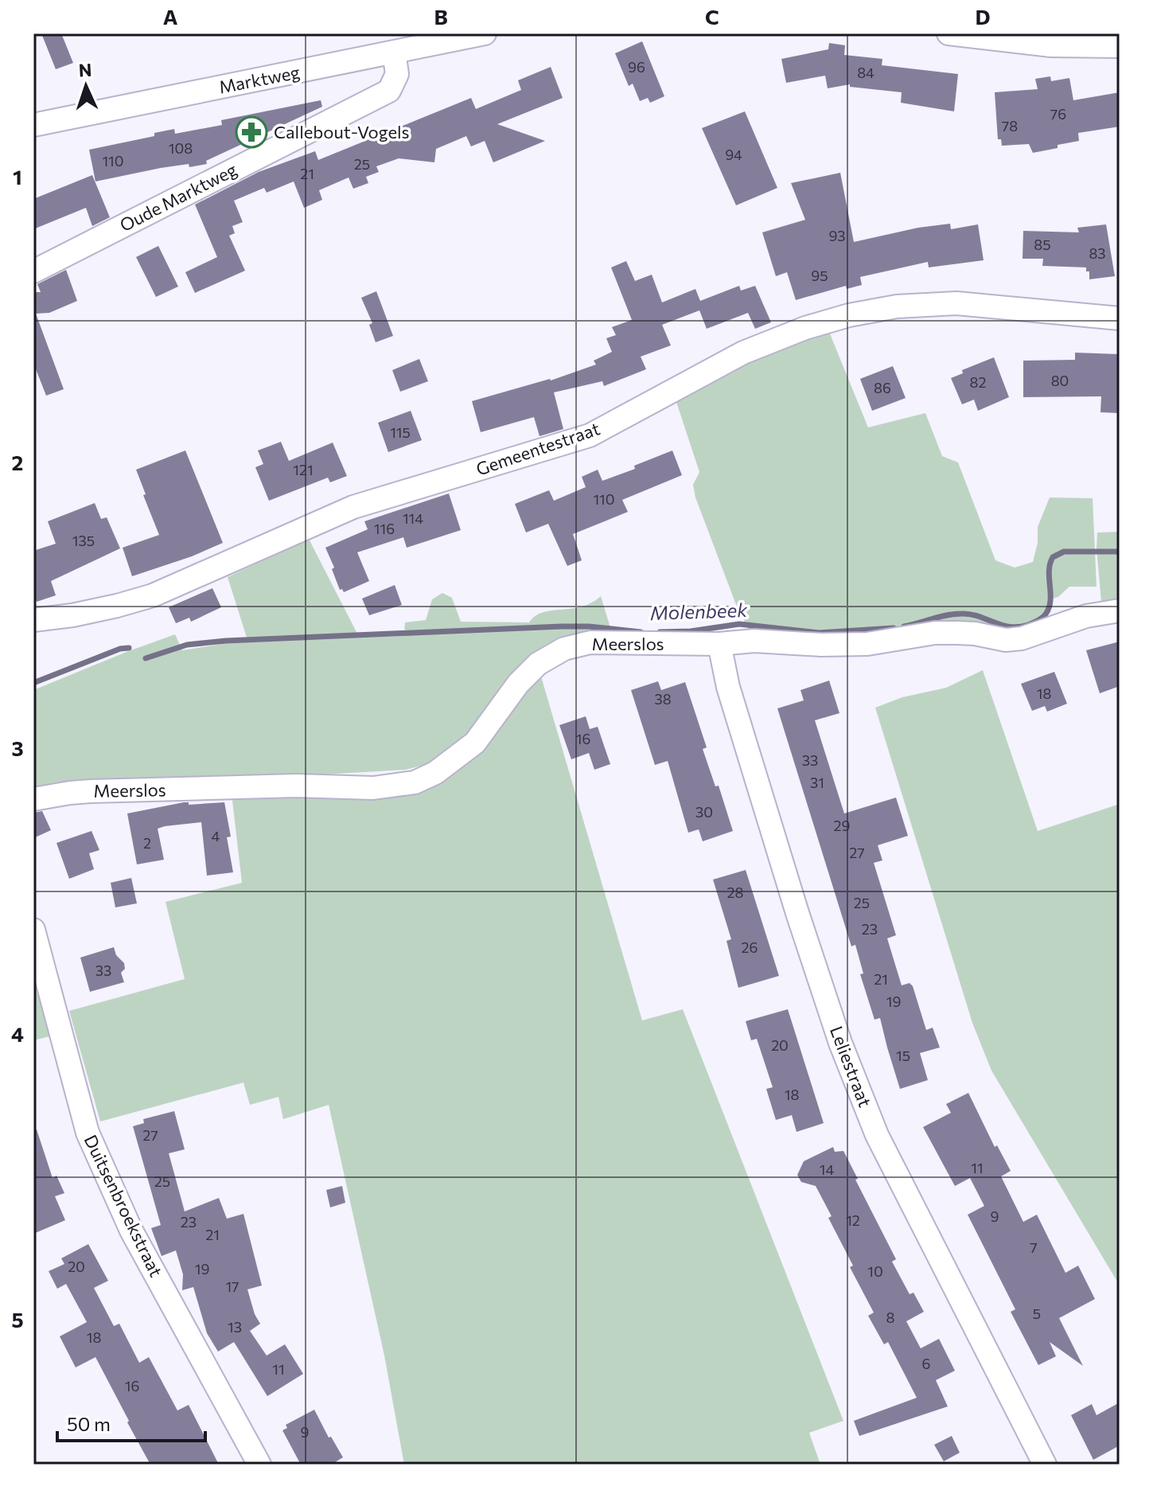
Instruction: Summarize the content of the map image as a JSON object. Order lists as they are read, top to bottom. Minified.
{"streets":{"street":["Marktweg","Oude Marktweg","Gemeentestraat","Meerslos","Leliestraat","Duitsenbroekstraat"]},"crossings":[["Marktweg","Oude Marktweg"],["Meerslos","Leliestraat"]],"water":["Molenbeek"],"places":{"pharmacy":["Callebout-Vogels"]},"house_numbers":["96","84","76","78","108","94","110","25","21","93","85","83","95","80","82","86","115","121","110","114","116","135","18","38","16","33","31","30","29","4","2","27","28","25","23","26","33","21","19","20","15","18","27","11","14","25","9","12","23","21","7","20","19","10","17","5","8","13","18","6","11","16","9"],"scale_bar":"50 m","north":"top","grid":{"columns":["A","B","C","D"],"rows":["1","2","3","4","5"]}}
